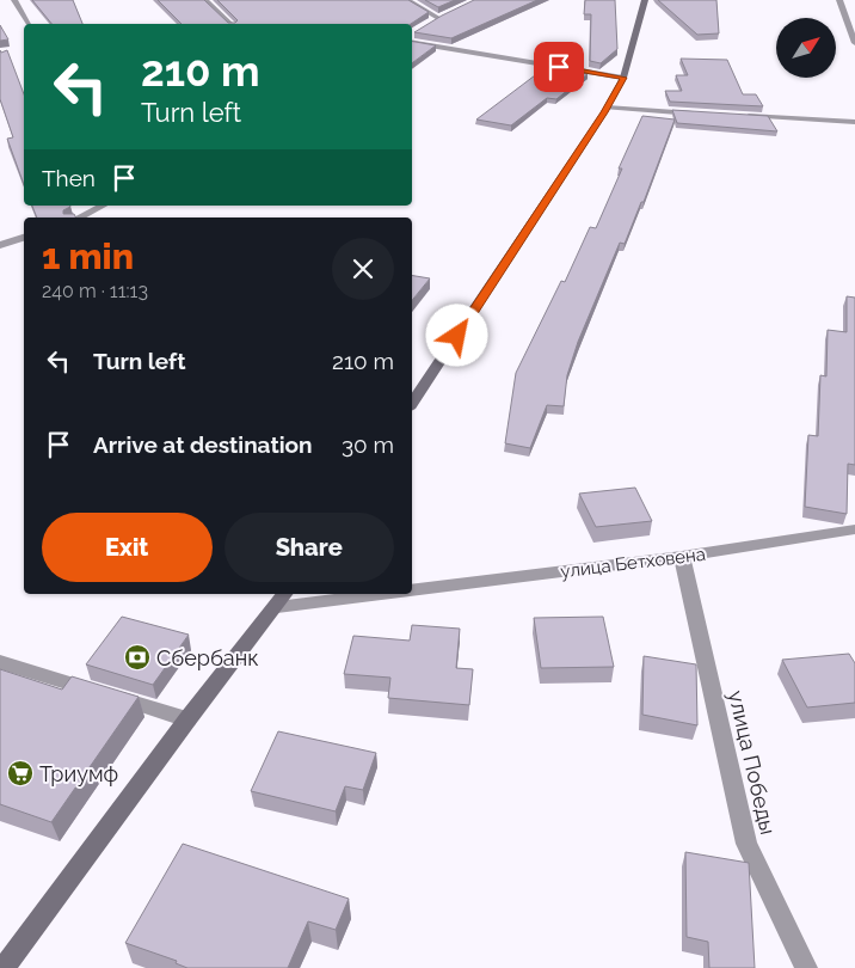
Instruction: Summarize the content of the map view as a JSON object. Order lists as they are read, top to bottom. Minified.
{"streets":{"street":["улица Бетховена","улица Победы"]},"crossings":[["улица Бетховена","улица Победы"]],"places":{"bank":["Сбербанк"],"supermarket":["Триумф"]},"north":"top right","page":{"turn":["210 m","Turn left"],"then":"Then","heading":["1 min","240 m · 11:13"],"list":[{"name":"Turn left","value":"210 m"},{"name":"Arrive at destination","value":"30 m"}],"buttons":["Exit","Share"]}}
